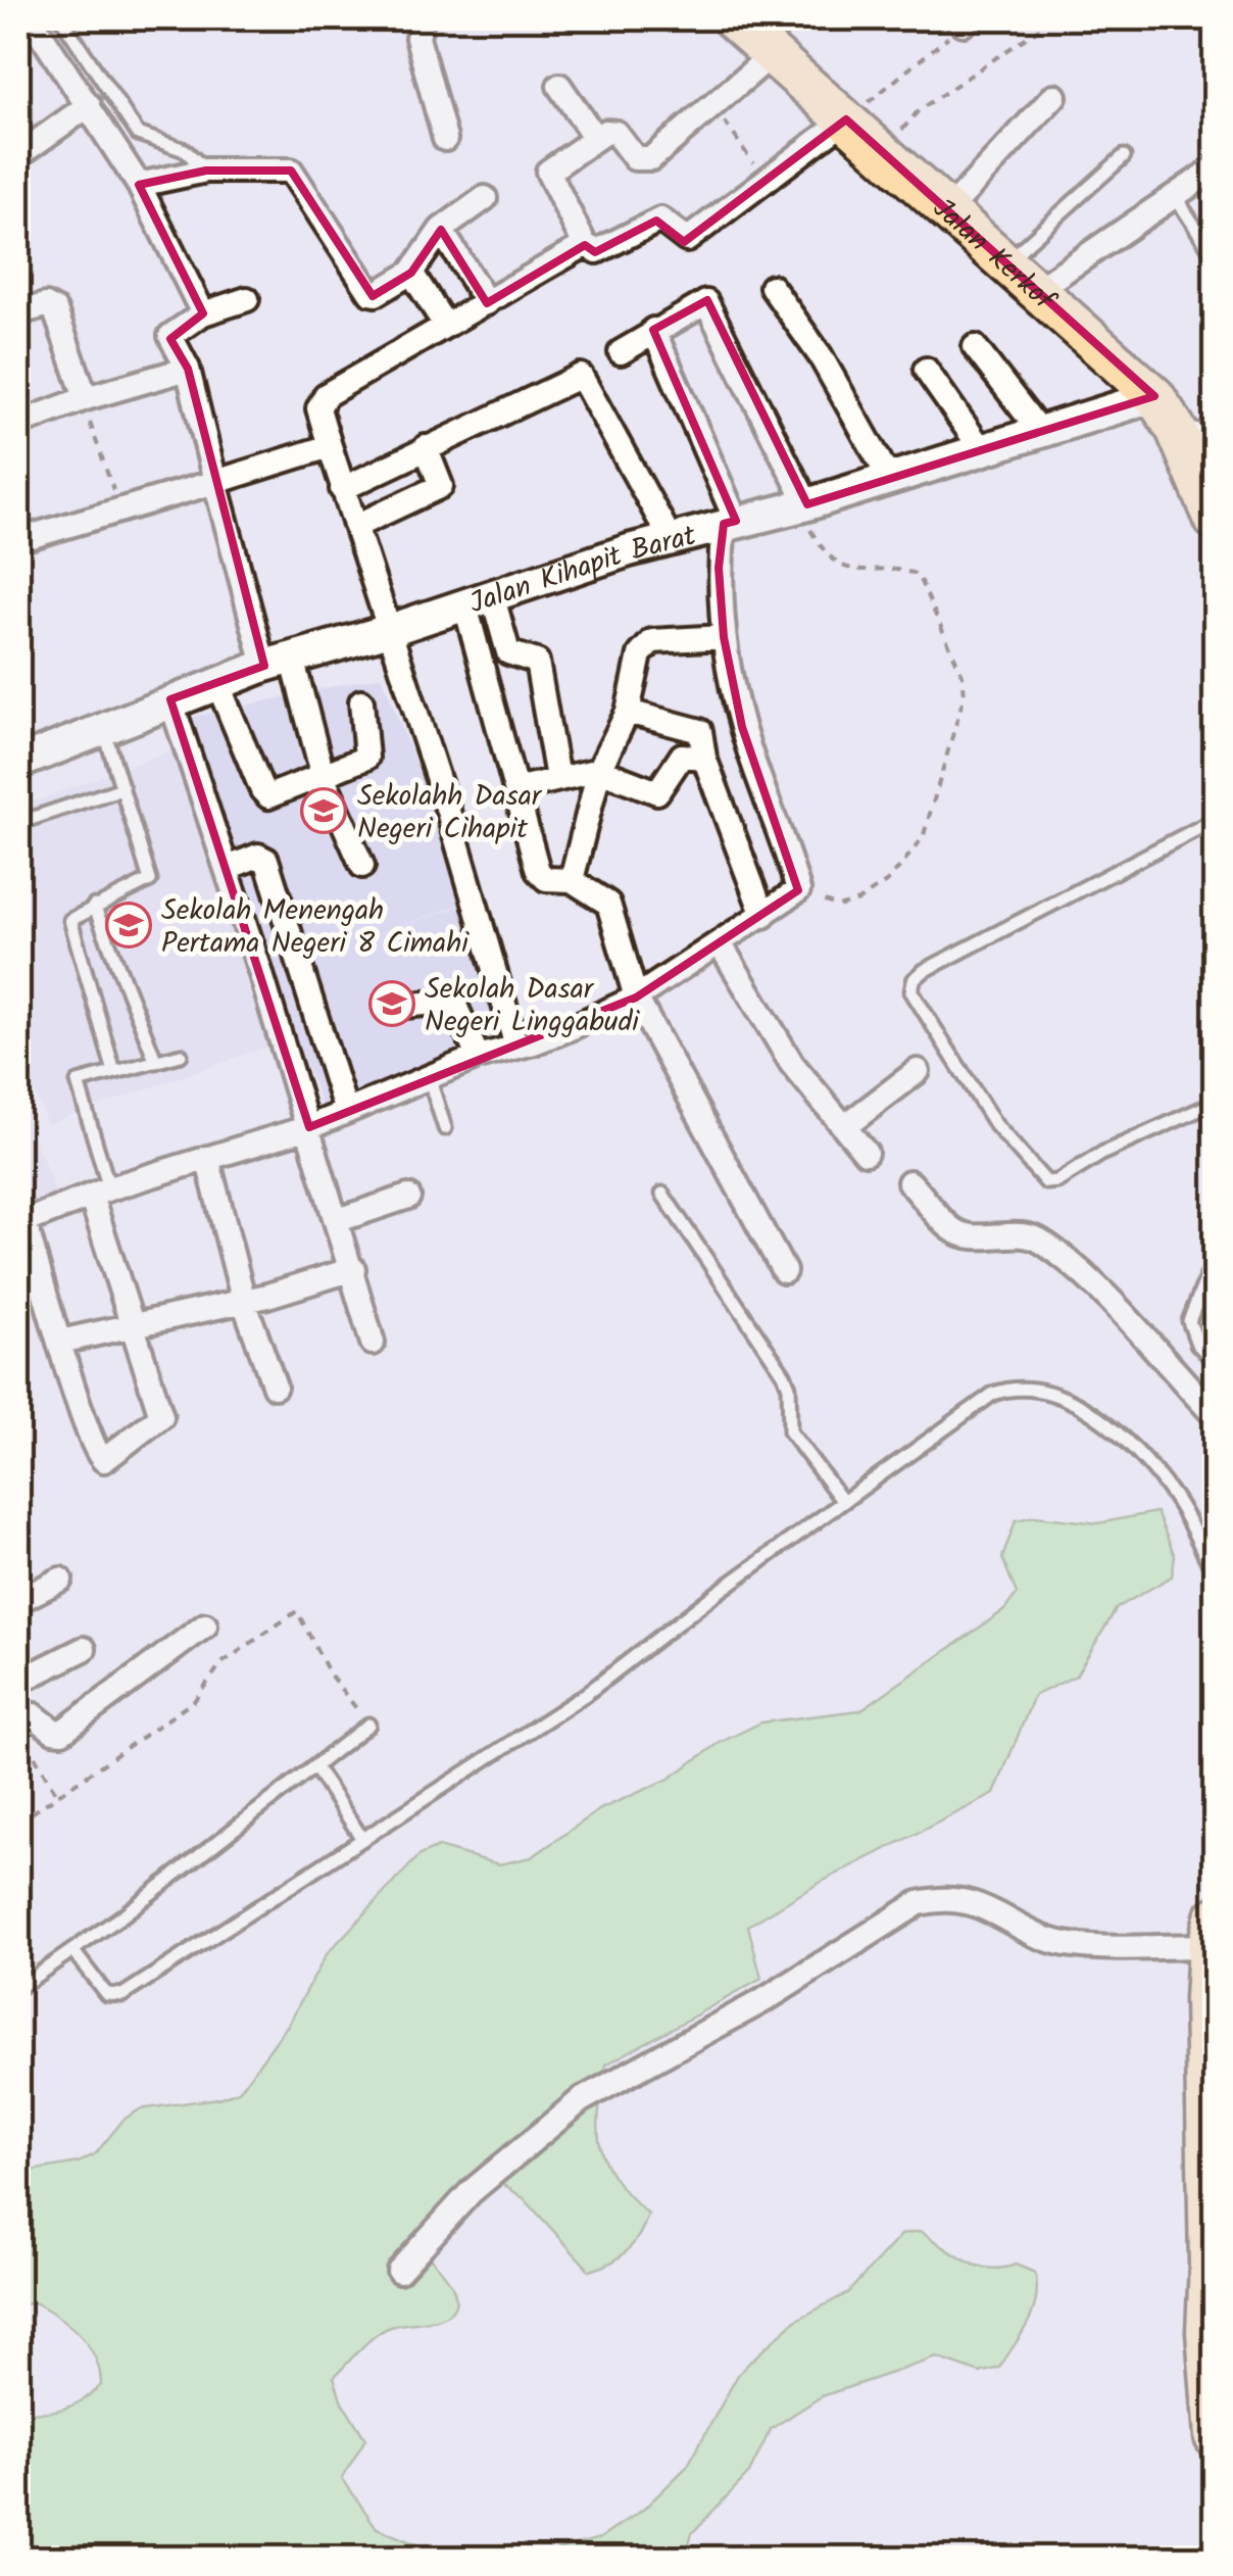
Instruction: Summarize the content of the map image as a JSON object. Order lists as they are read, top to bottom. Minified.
{"streets":{"main road":["Jalan Kerkof"],"street":["Jalan Kihapit Barat"]},"crossings":[["Jalan Kerkof","Jalan Kihapit Barat"]],"places":{"school or university":["Sekolahh Dasar Negeri Cihapit","Sekolah Menengah Pertama Negeri 8 Cimahi","Sekolah Dasar Negeri Linggabudi"]}}
